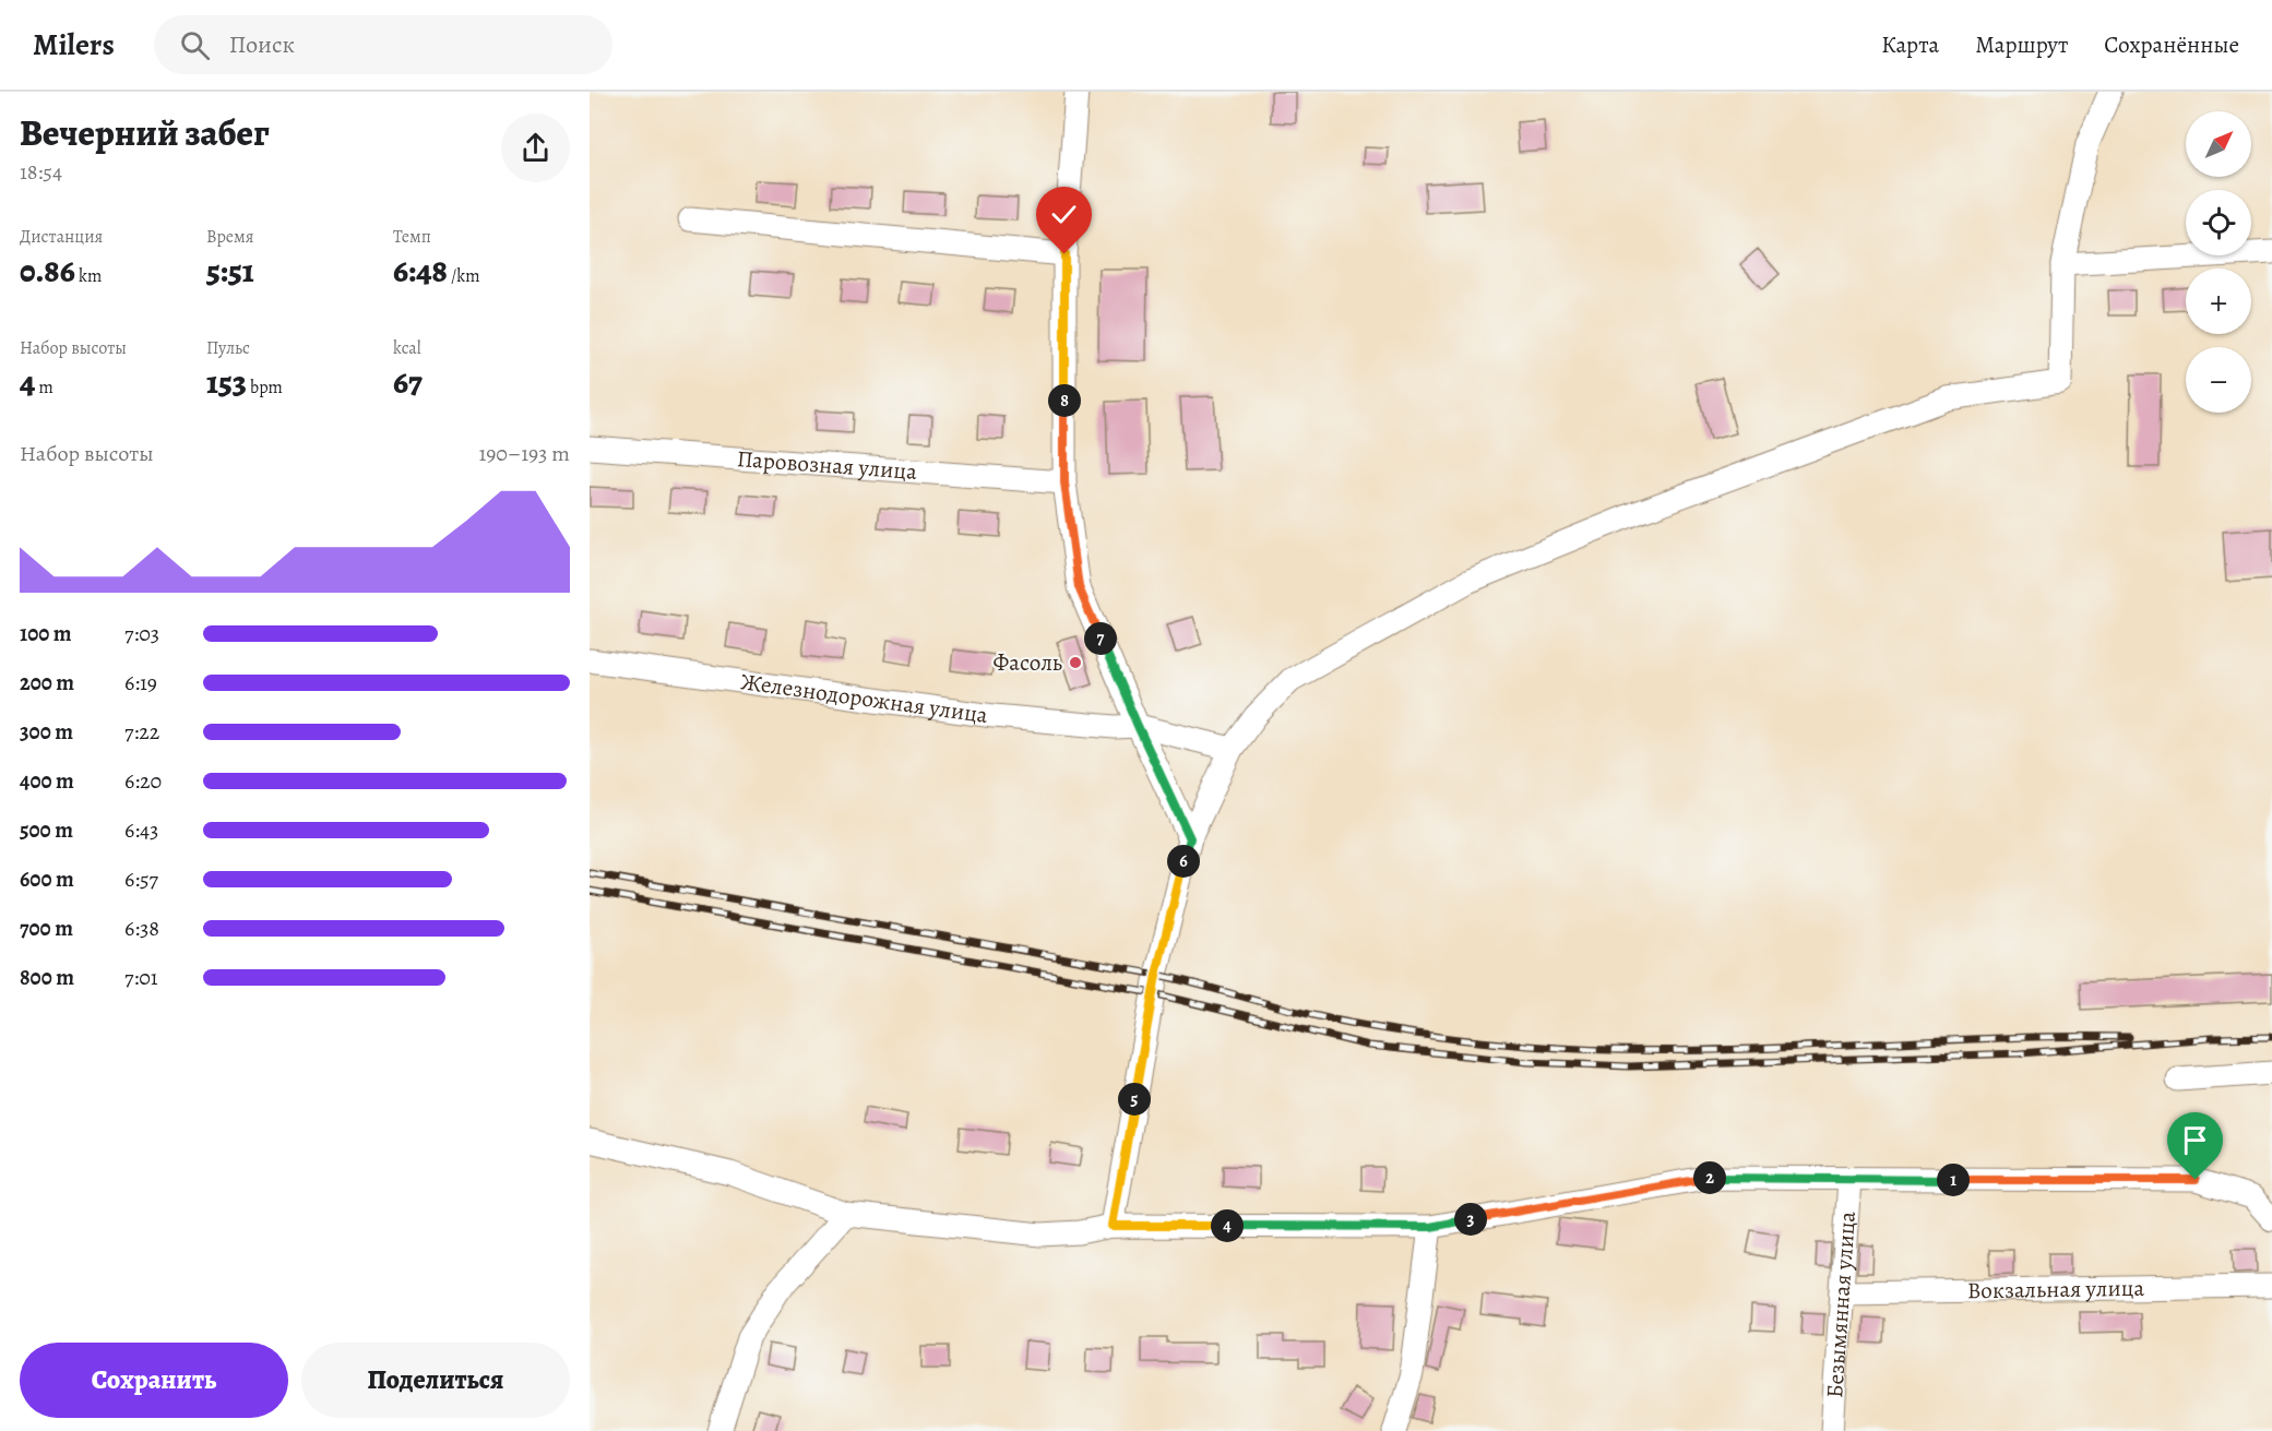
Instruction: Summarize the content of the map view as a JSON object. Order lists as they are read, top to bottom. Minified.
{"streets":{"street":["Паровозная улица","Железнодорожная улица","Вокзальная улица","Безымянная улица"]},"crossings":[["Вокзальная улица","Безымянная улица"]],"places":["Фасоль"],"north":"top right","page":{"header":"Milers","search":"Поиск","nav":["Карта","Маршрут","Сохранённые"],"heading":["Вечерний забег","18:54"],"map_buttons":["+","−"],"stats":[["Дистанция","0.86 km"],["Время","5:51"],["Темп","6:48 /km"],["Набор высоты","4 m"],["Пульс","153 bpm"],["kcal","67"]],"pins":["8","7","6","5","2","1","3","4"],"chart":["Набор высоты","190–193 m"],"list":[{"name":"100 m","note":"7:03"},{"name":"200 m","note":"6:19"},{"name":"300 m","note":"7:22"},{"name":"400 m","note":"6:20"},{"name":"500 m","note":"6:43"},{"name":"600 m","note":"6:57"},{"name":"700 m","note":"6:38"},{"name":"800 m","note":"7:01"}],"buttons":["Сохранить","Поделиться"]}}
